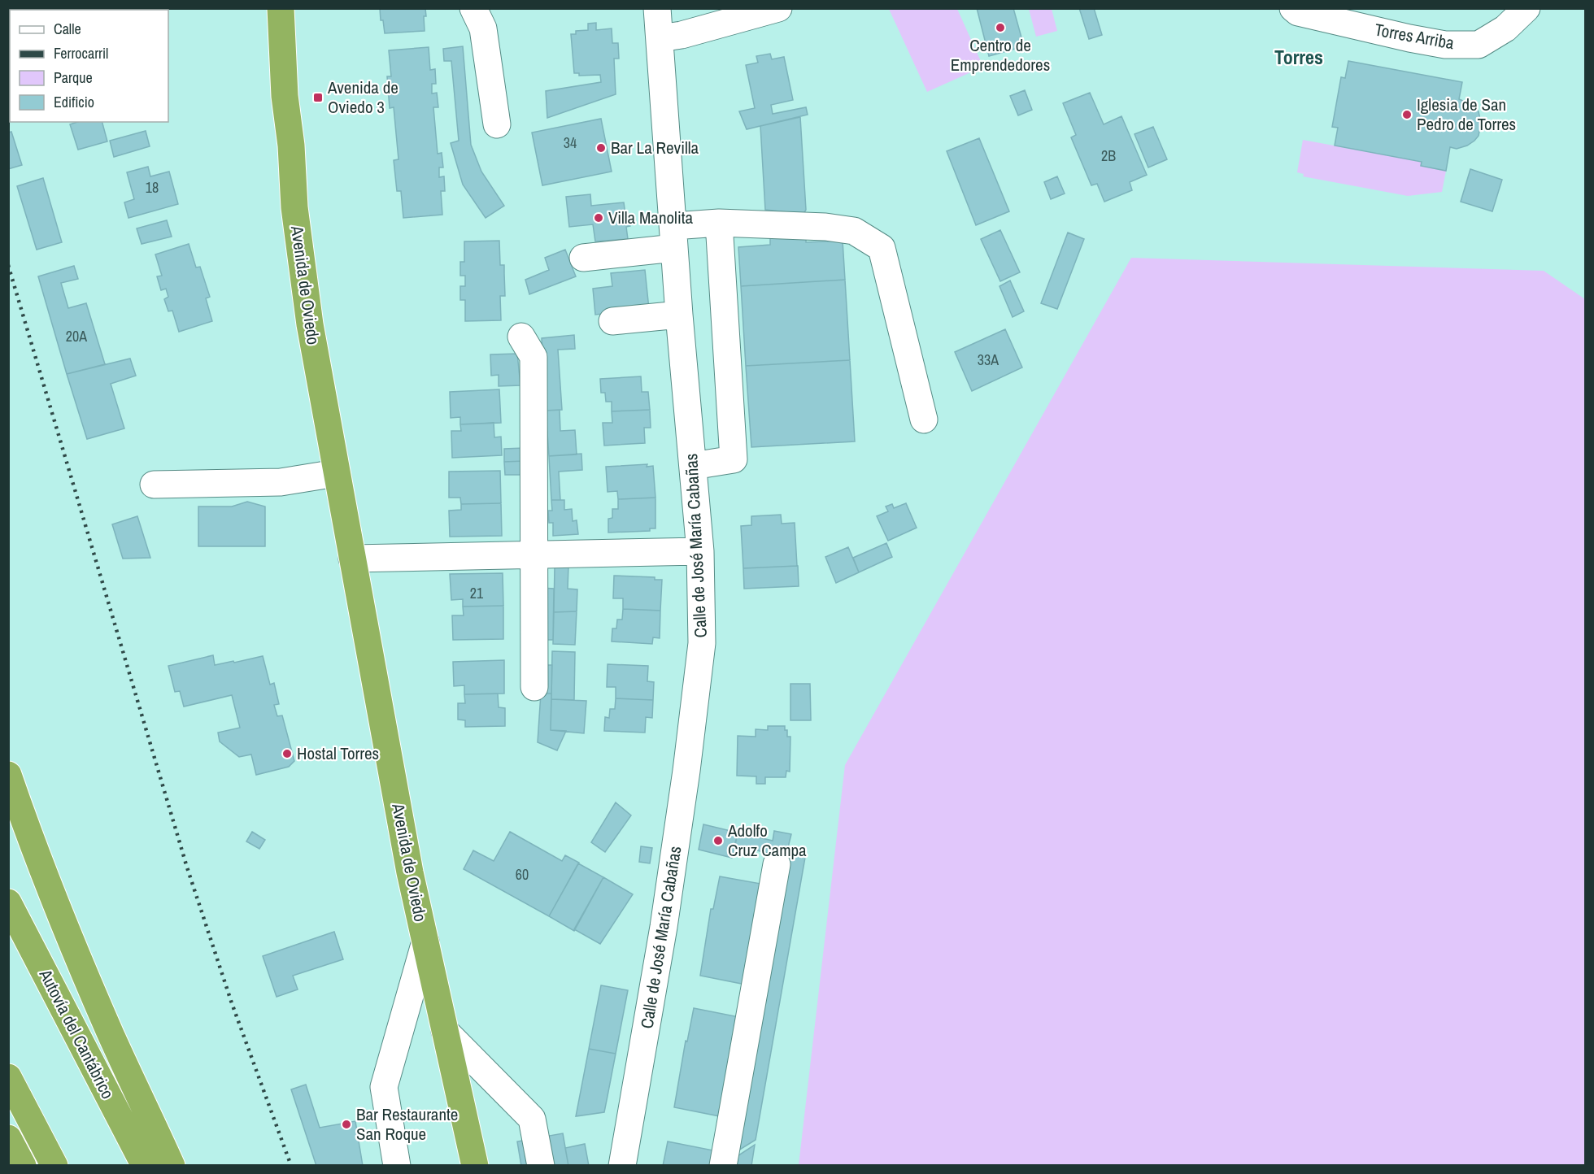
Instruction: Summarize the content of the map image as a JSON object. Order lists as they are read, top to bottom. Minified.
{"streets":{"highway":["Avenida de Oviedo","Autovía del Cantábrico"],"street":["Torres Arriba","Calle de José María Cabañas"]},"districts":["Torres"],"places":{"other":["Centro de Emprendedores","Iglesia de San Pedro de Torres","Bar La Revilla","Villa Manolita","Hostal Torres","Adolfo Cruz Campa","Bar Restaurante San Roque"],"transit":["Avenida de Oviedo 3"]},"house_numbers":["34","2B","18","20A","33A","21","60"],"legend":["Calle","Ferrocarril","Parque","Edificio"]}
